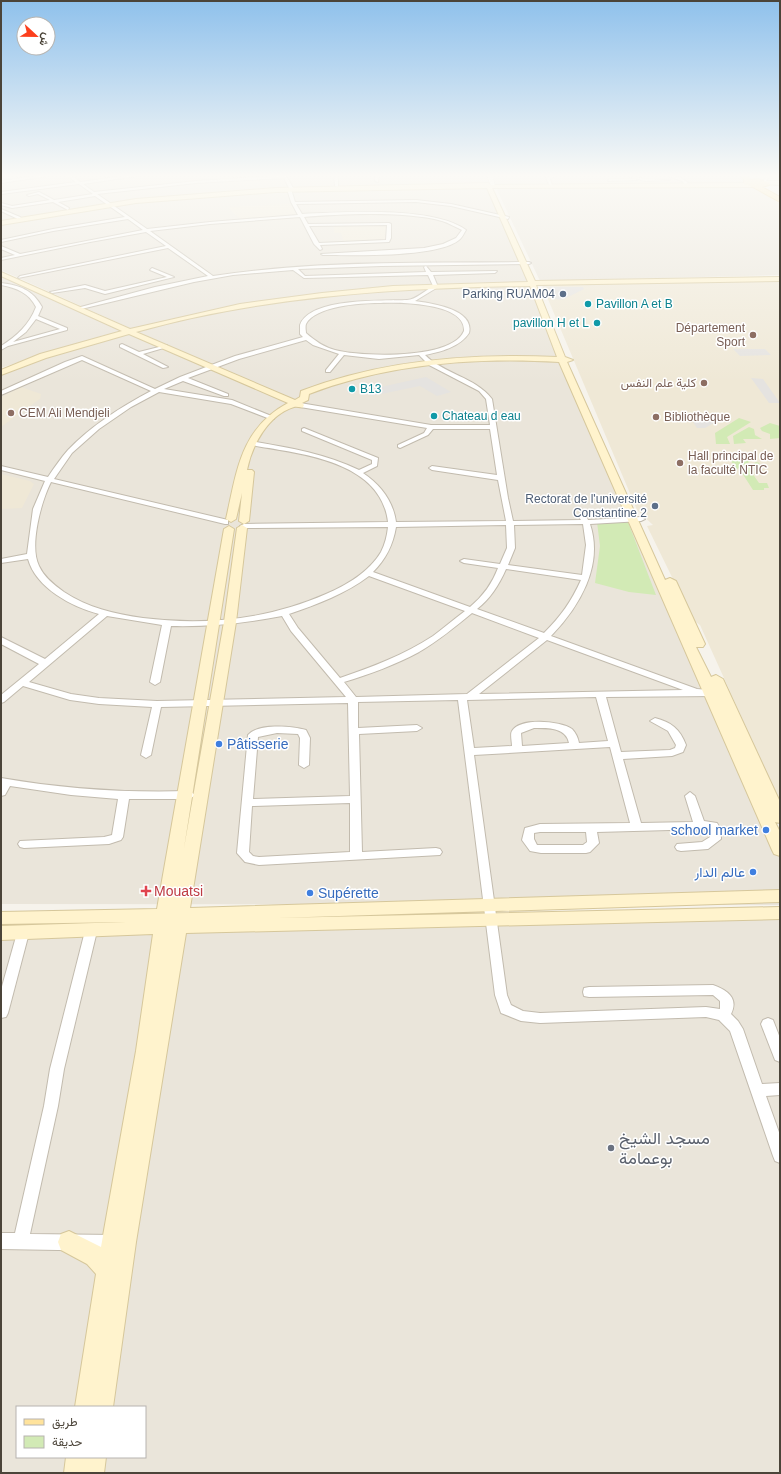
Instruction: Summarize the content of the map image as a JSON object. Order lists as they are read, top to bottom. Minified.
{"places":{"other":["Parking RUAM04","Pavillon A et B","pavillon H et L","Département Sport","كلية علم النفس","B13","CEM Ali Mendjeli","Chateau d eau","Bibliothèque","Hall principal de la faculté NTIC","Rectorat de l'université Constantine 2","Pâtisserie","school market","عالم الدار","Supérette","مسجد الشيخ بوعمامة"],"health":["Mouatsi"]},"legend":["طريق","حديقة"],"north":"right"}
